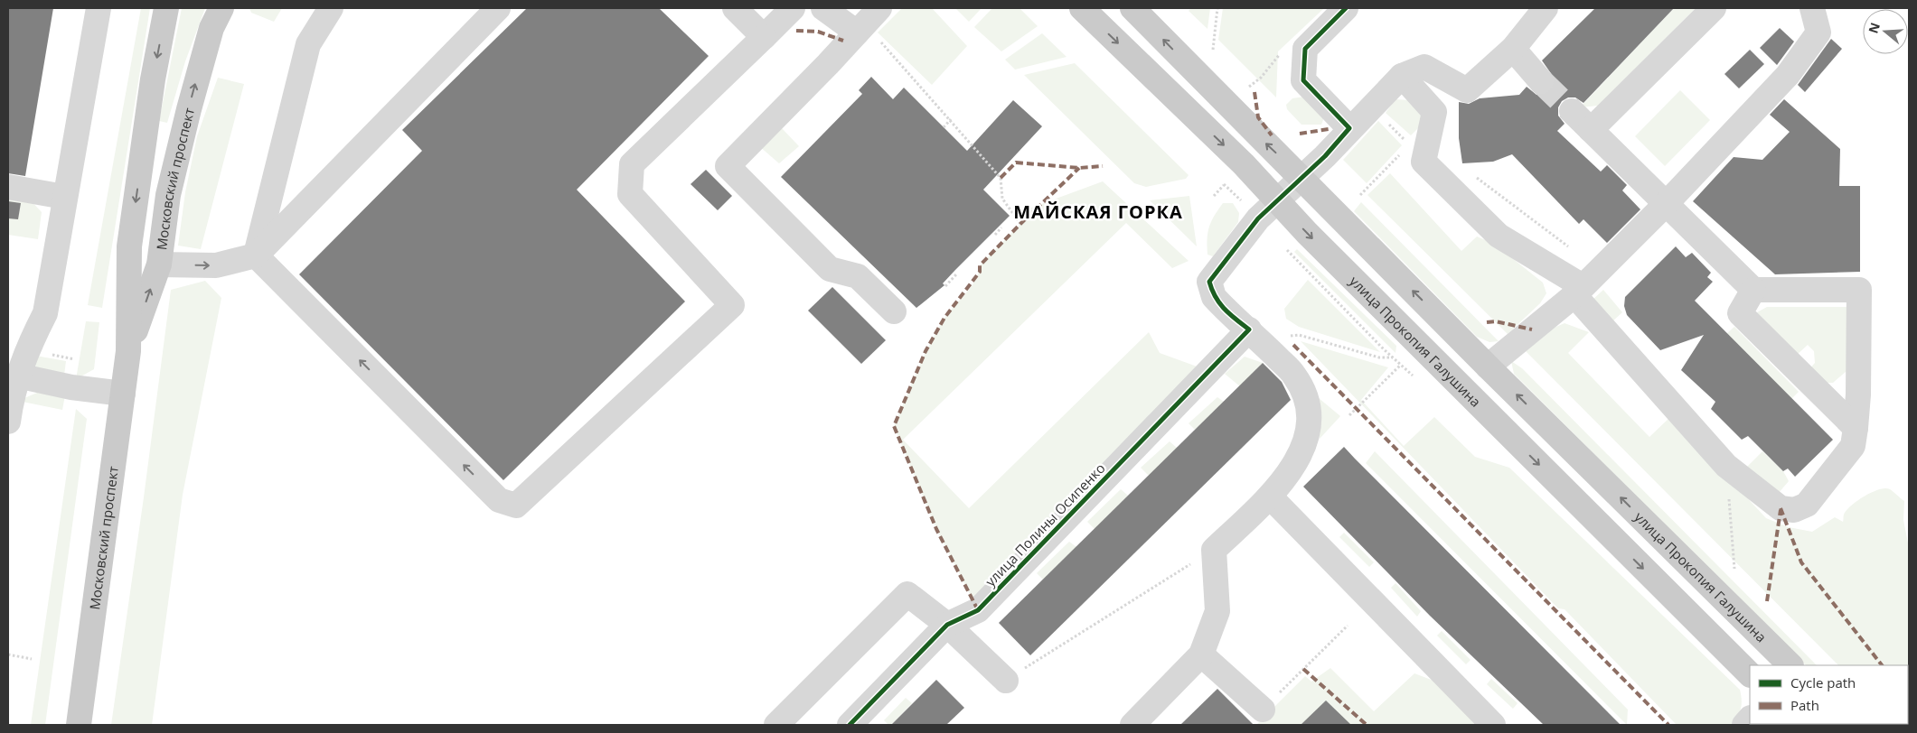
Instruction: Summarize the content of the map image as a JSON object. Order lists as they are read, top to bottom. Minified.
{"streets":{"main road":["Московский проспект","улица Прокопия Галушина"],"street":["улица Полины Осипенко"]},"districts":["МАЙСКАЯ ГОРКА"],"legend":["Cycle path","Path"],"north":"left"}
